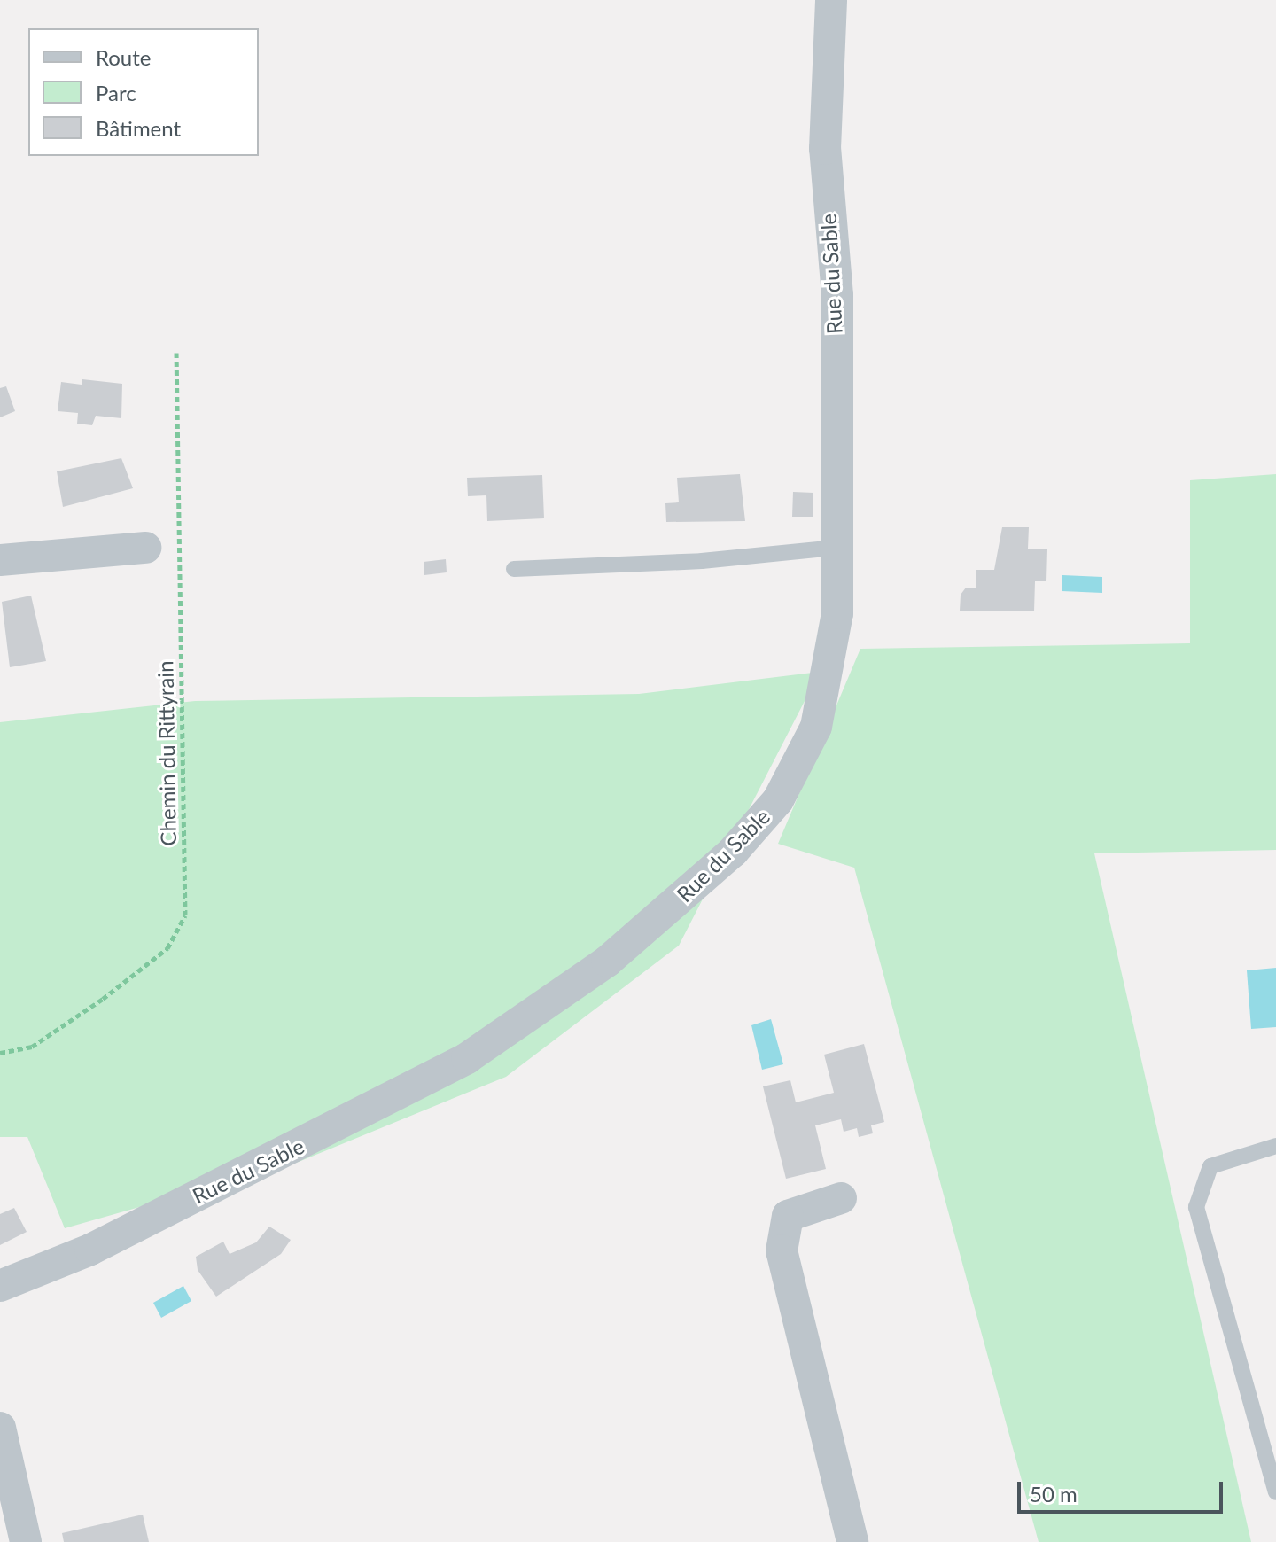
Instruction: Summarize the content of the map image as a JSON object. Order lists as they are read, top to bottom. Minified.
{"streets":{"street":["Rue du Sable"],"path":["Chemin du Rittyrain"]},"legend":["Route","Parc","Bâtiment"],"scale_bar":"50 m"}
